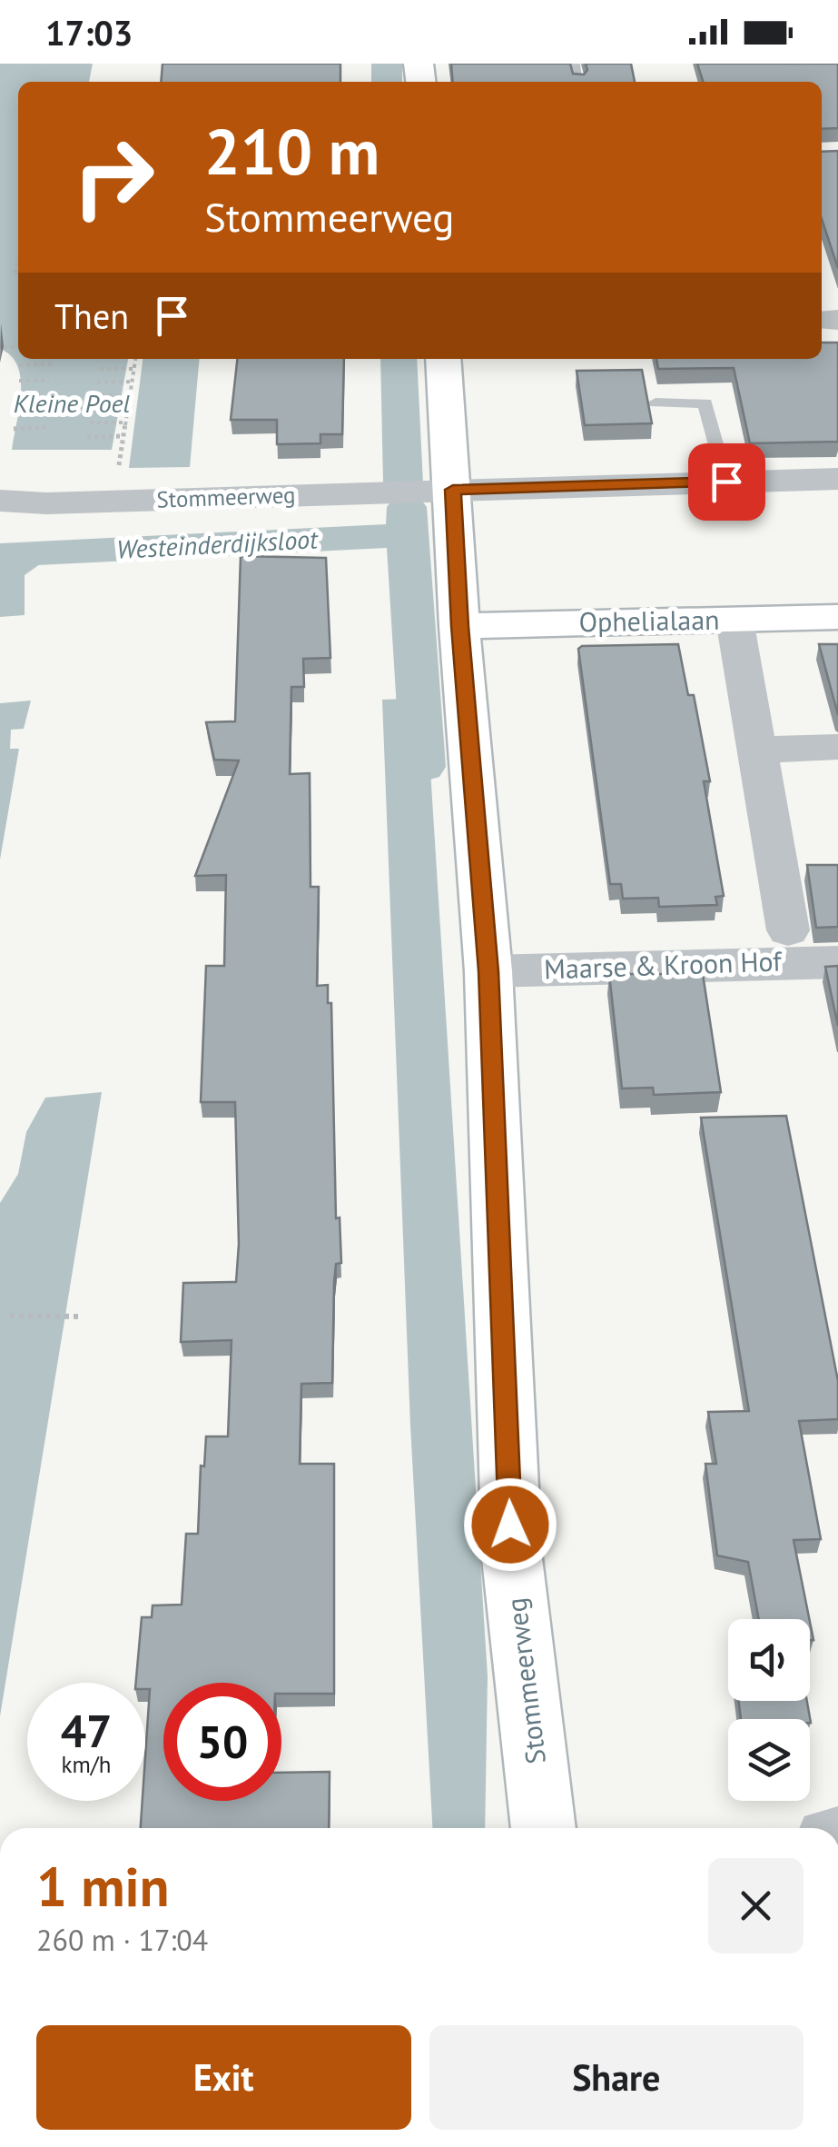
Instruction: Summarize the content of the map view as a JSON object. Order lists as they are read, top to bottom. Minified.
{"streets":{"main road":["Stommeerweg","Ophelialaan"],"street":["Maarse & Kroon Hof"]},"crossings":[["Stommeerweg","Ophelialaan"],["Stommeerweg","Maarse & Kroon Hof"],["Ophelialaan","Maarse & Kroon Hof"]],"water":["Kleine Poel","Westeinderdijksloot"],"page":{"status":"17:03","turn":["210 m","Stommeerweg"],"then":"Then","speed":"47 km/h","limit":"50","heading":["1 min","260 m · 17:04"],"buttons":["Exit","Share"]}}
